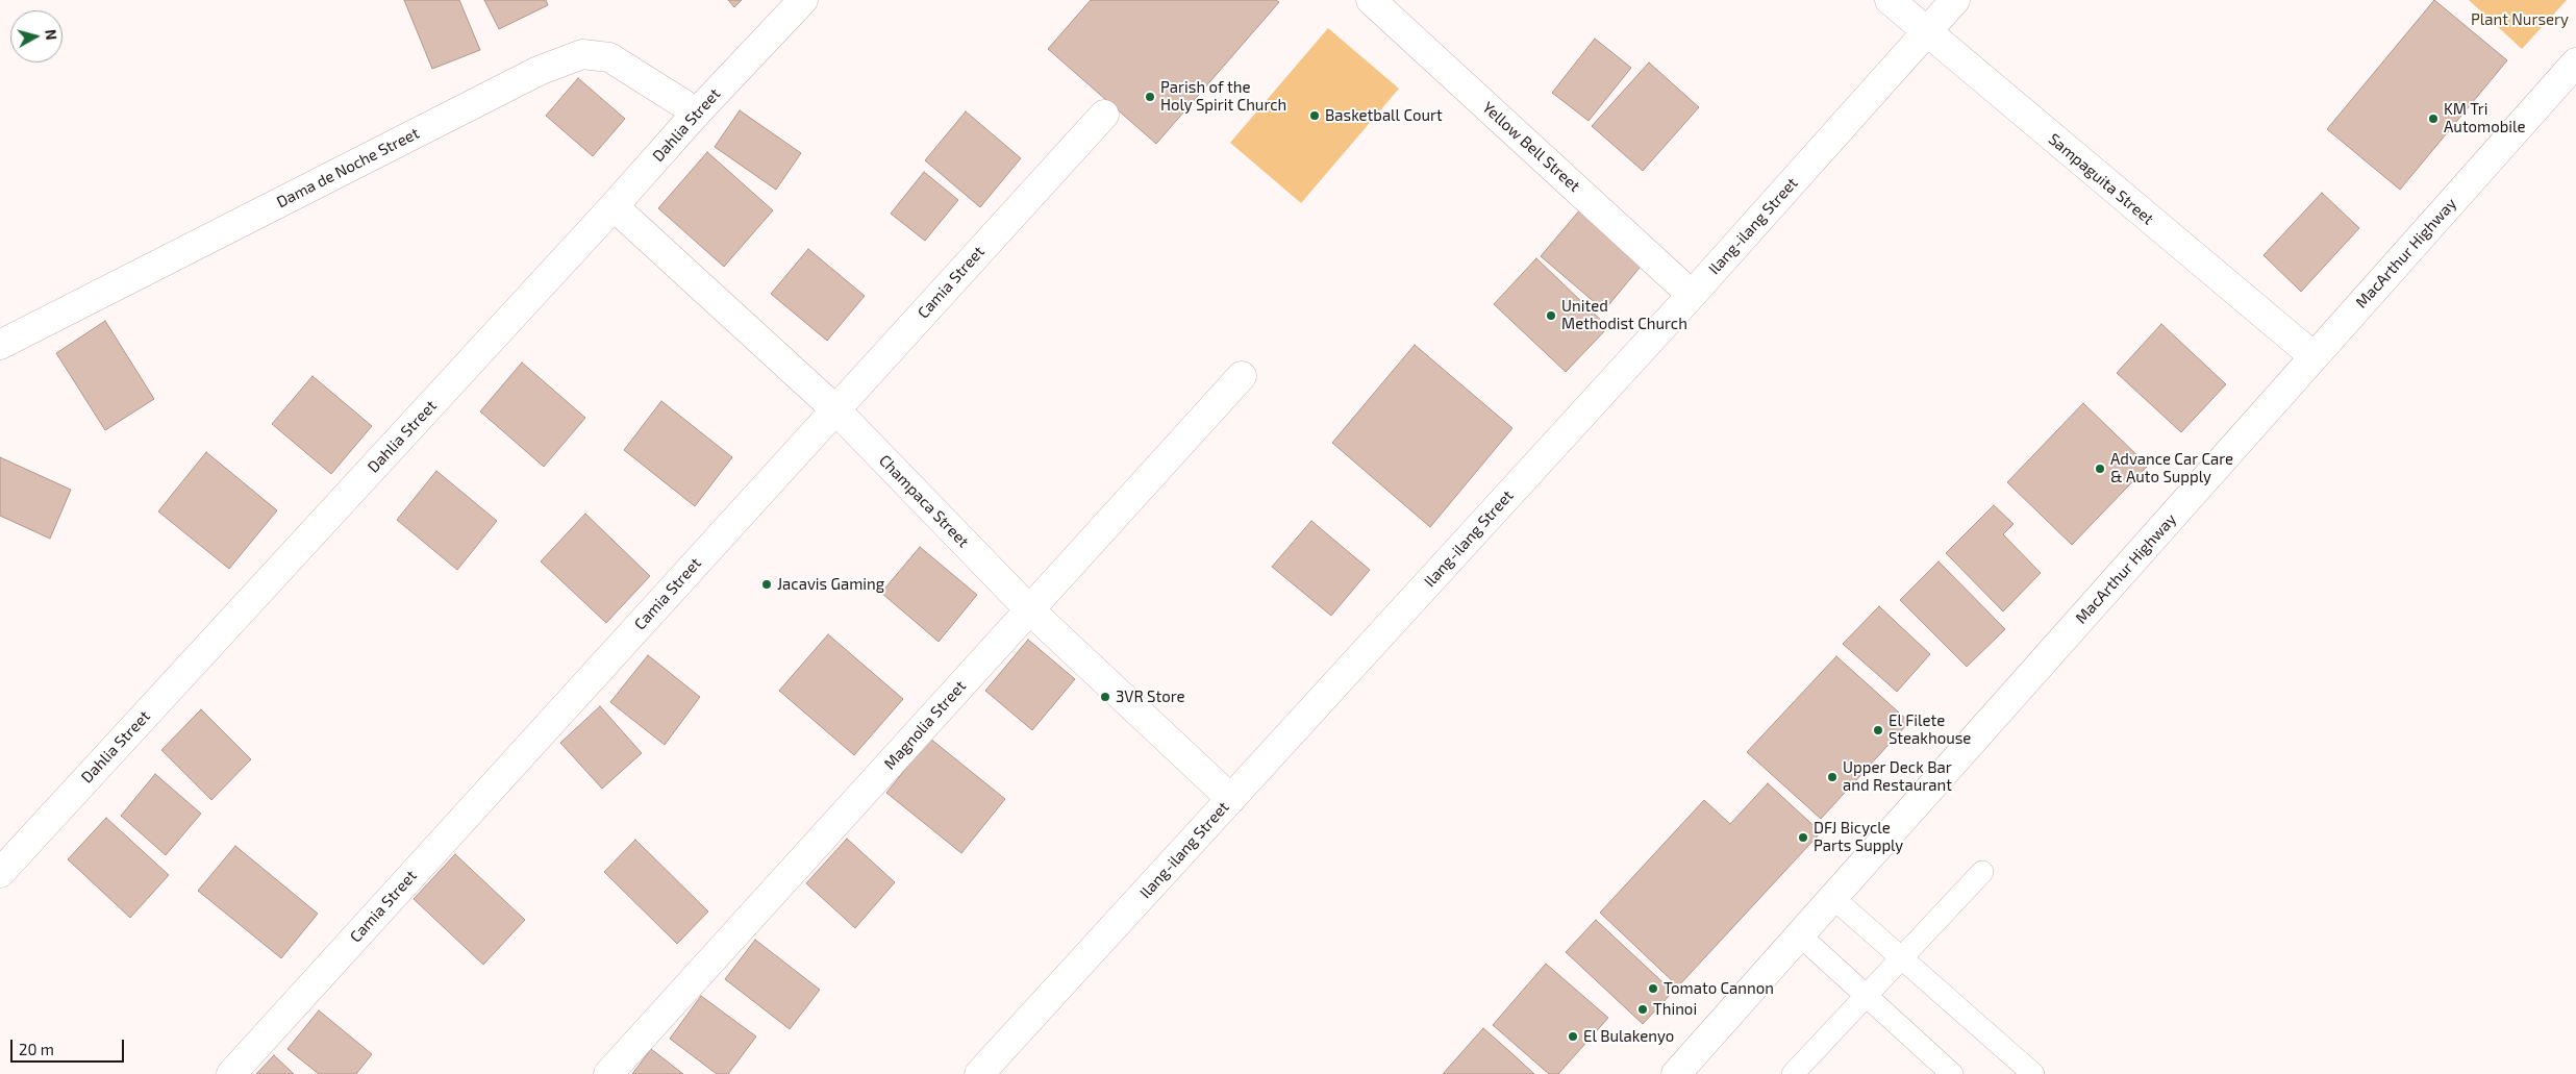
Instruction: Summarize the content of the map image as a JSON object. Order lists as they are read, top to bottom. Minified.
{"streets":{"main road":["Dahlia Street","Yellow Bell Street","Dama de Noche Street","Sampaguita Street","Ilang-ilang Street","MacArthur Highway","Camia Street","Champaca Street","Magnolia Street"]},"crossings":[["Dahlia Street","Dama de Noche Street"],["Dahlia Street","Champaca Street"],["Yellow Bell Street","Ilang-ilang Street"],["Sampaguita Street","Ilang-ilang Street"],["Sampaguita Street","MacArthur Highway"],["Ilang-ilang Street","Champaca Street"],["Camia Street","Champaca Street"],["Champaca Street","Magnolia Street"]],"parks":["Plant Nursery"],"places":["Parish of the Holy Spirit Church","Basketball Court","KM Tri Automobile","United Methodist Church","Advance Car Care & Auto Supply","Jacavis Gaming","3VR Store","El Filete Steakhouse","Upper Deck Bar and Restaurant","DFJ Bicycle Parts Supply","Tomato Cannon","Thinoi","El Bulakenyo"],"scale_bar":"20 m","north":"right"}
